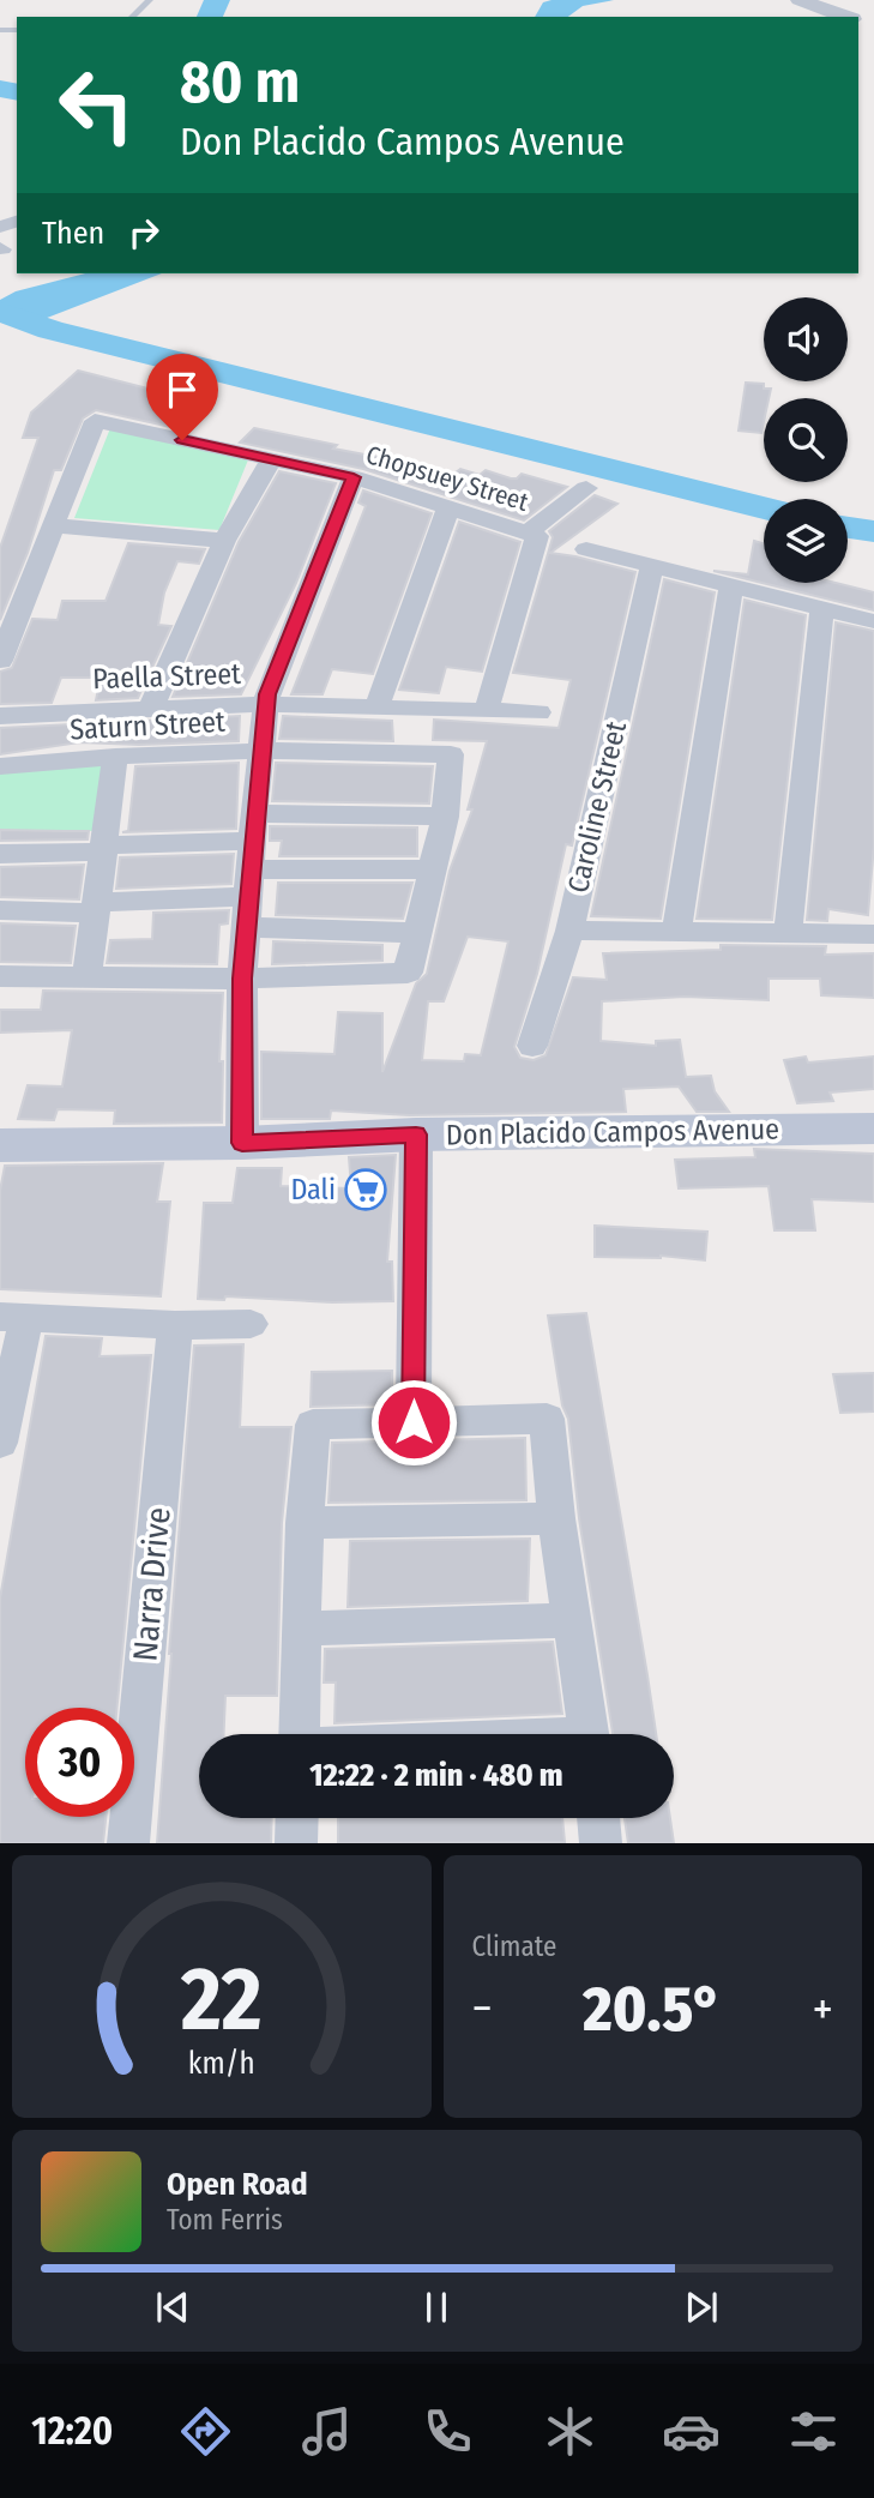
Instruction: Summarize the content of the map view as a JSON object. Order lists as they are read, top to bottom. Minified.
{"streets":{"main road":["Don Placido Campos Avenue"],"street":["Chopsuey Street","Paella Street","Saturn Street","Caroline Street","Narra Drive"]},"places":{"supermarket":["Dali"]},"page":{"turn":["80 m","Don Placido Campos Avenue"],"then":"Then","limit":"30","trip":"12:22 · 2 min · 480 m","tile":"Climate","heat":["−","20.5°","+"],"song":["Open Road","Tom Ferris"],"tabs":"12:20","gauge":["22","km/h"]}}
